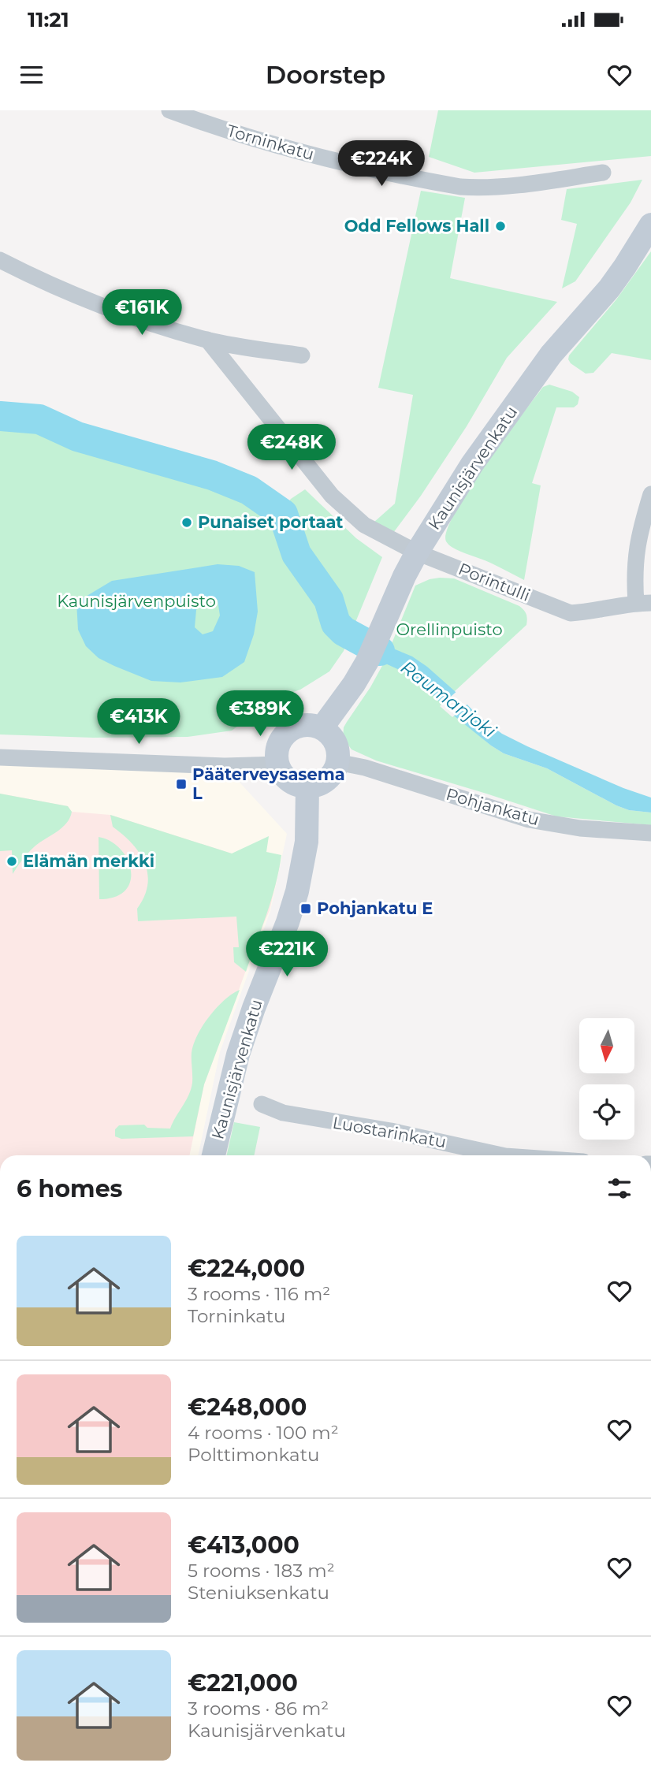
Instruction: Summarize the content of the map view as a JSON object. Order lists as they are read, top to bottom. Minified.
{"streets":{"main road":["Kaunisjärvenkatu"],"street":["Torninkatu","Porintulli","Pohjankatu","Luostarinkatu"]},"crossings":[["Kaunisjärvenkatu","Porintulli"],["Kaunisjärvenkatu","Pohjankatu"]],"water":["Raumanjoki"],"parks":["Kaunisjärvenpuisto","Orellinpuisto"],"places":{"other":["Odd Fellows Hall","Punaiset portaat","Elämän merkki"],"transit":["Pääterveysasema L","Pohjankatu E"]},"north":"bottom","page":{"status":"11:21","header":"Doorstep","price":["€224K","€161K","€248K","€389K","€413K","€221K"],"heading":"6 homes","list":[{"name":"€224,000","note":"3 rooms · 116 m² · Torninkatu"},{"name":"€248,000","note":"4 rooms · 100 m² · Polttimonkatu"},{"name":"€413,000","note":"5 rooms · 183 m² · Steniuksenkatu"},{"name":"€221,000","note":"3 rooms · 86 m² · Kaunisjärvenkatu"}]}}
